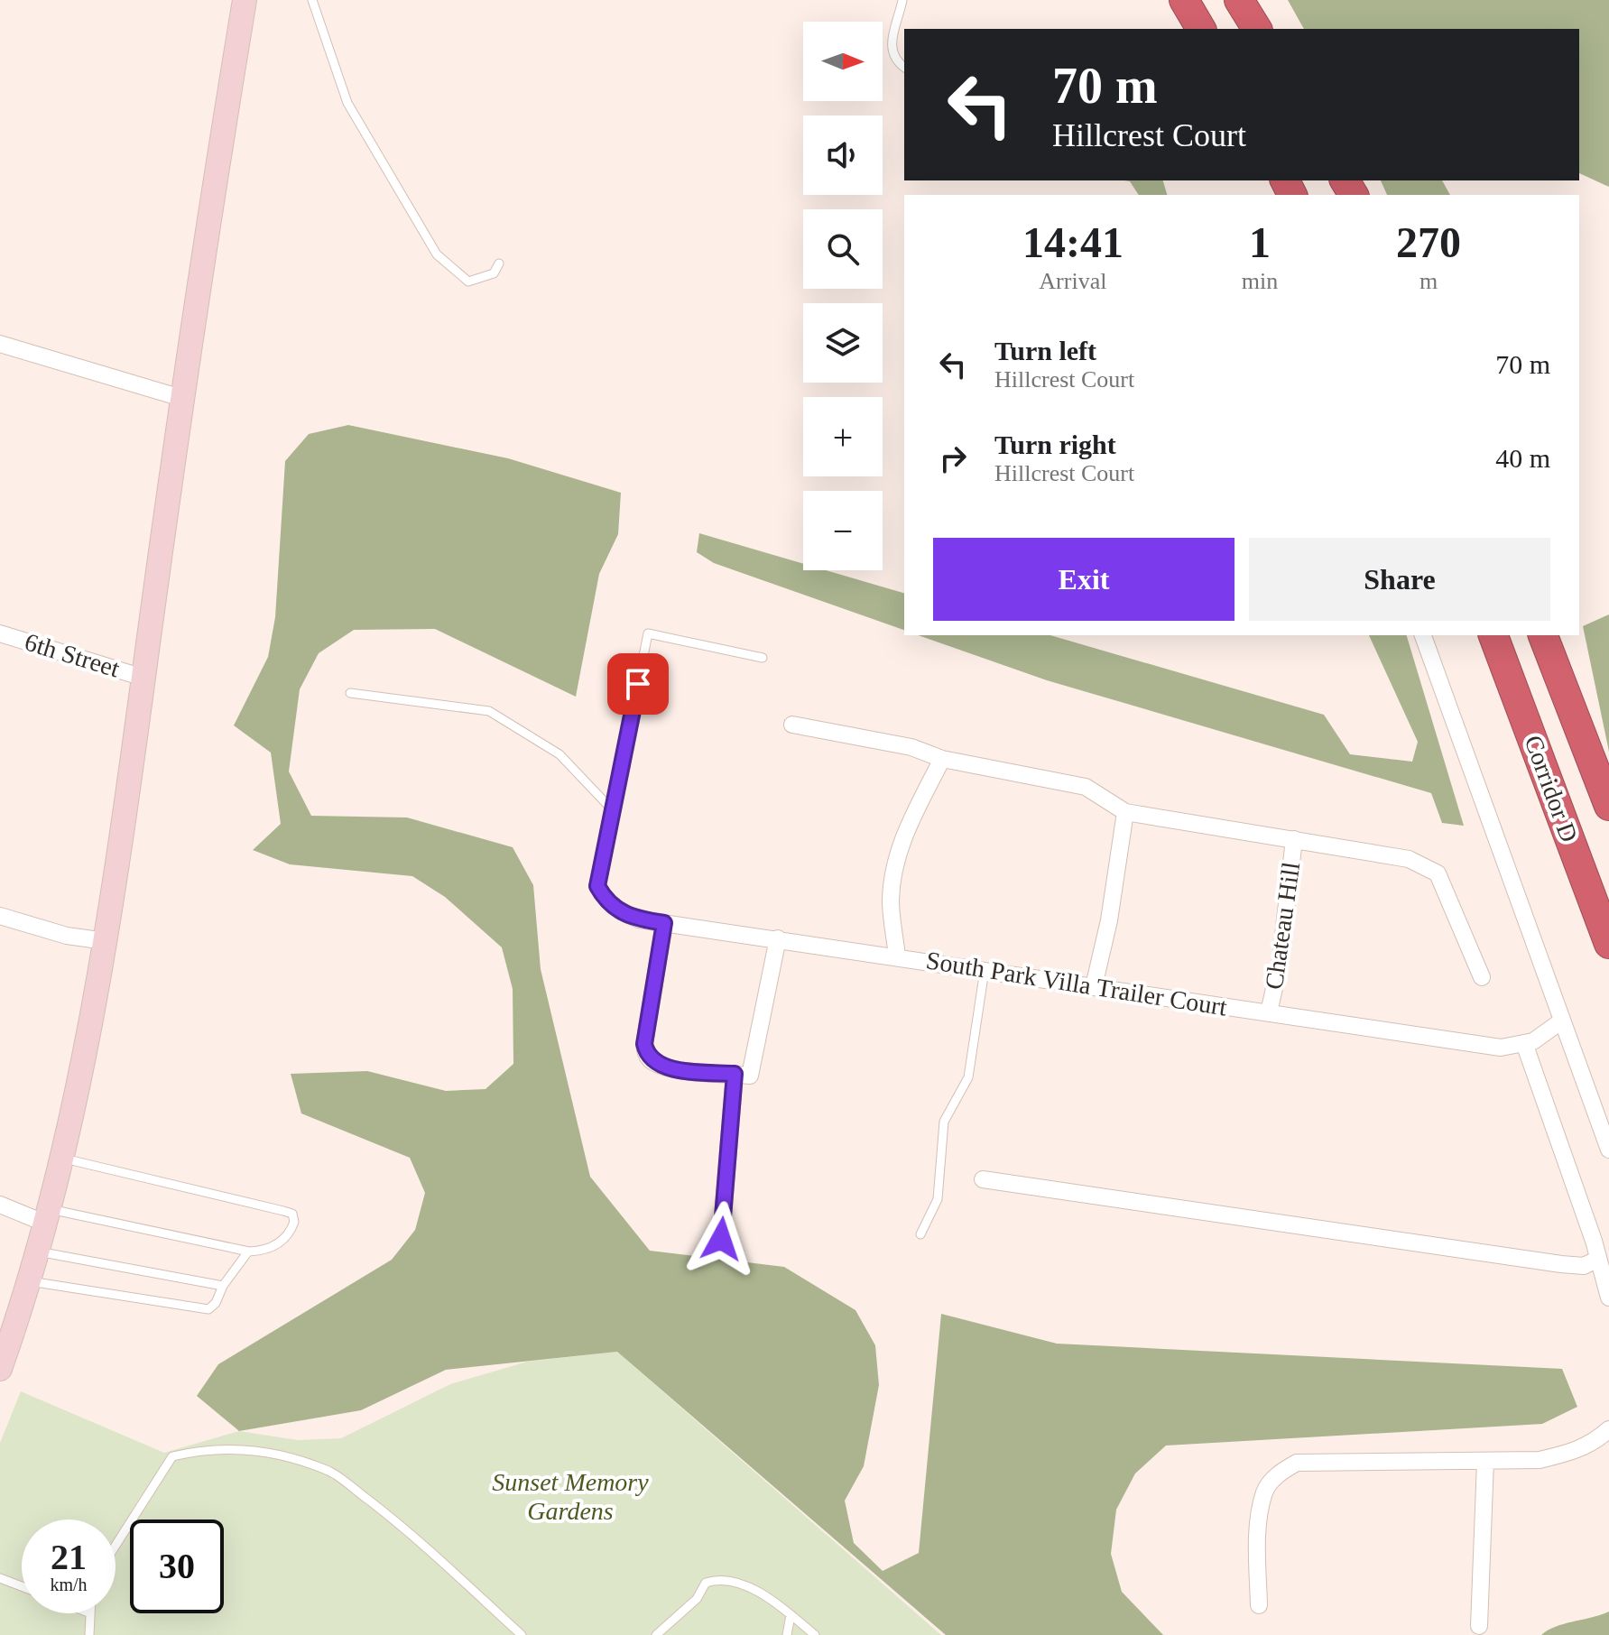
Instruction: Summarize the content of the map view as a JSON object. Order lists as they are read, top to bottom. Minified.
{"streets":{"highway":["Corridor D"],"street":["6th Street","Chateau Hill","South Park Villa Trailer Court"]},"crossings":[["Chateau Hill","South Park Villa Trailer Court"]],"parks":["Sunset Memory Gardens"],"north":"right","page":{"map_buttons":["+","−"],"turn":["70 m","Hillcrest Court"],"eta":["14:41","Arrival","1","min","270","m"],"list":[{"name":"Turn left","note":"Hillcrest Court","value":"70 m"},{"name":"Turn right","note":"Hillcrest Court","value":"40 m"}],"buttons":["Exit","Share"],"speed":"21 km/h","limit":"30"}}
